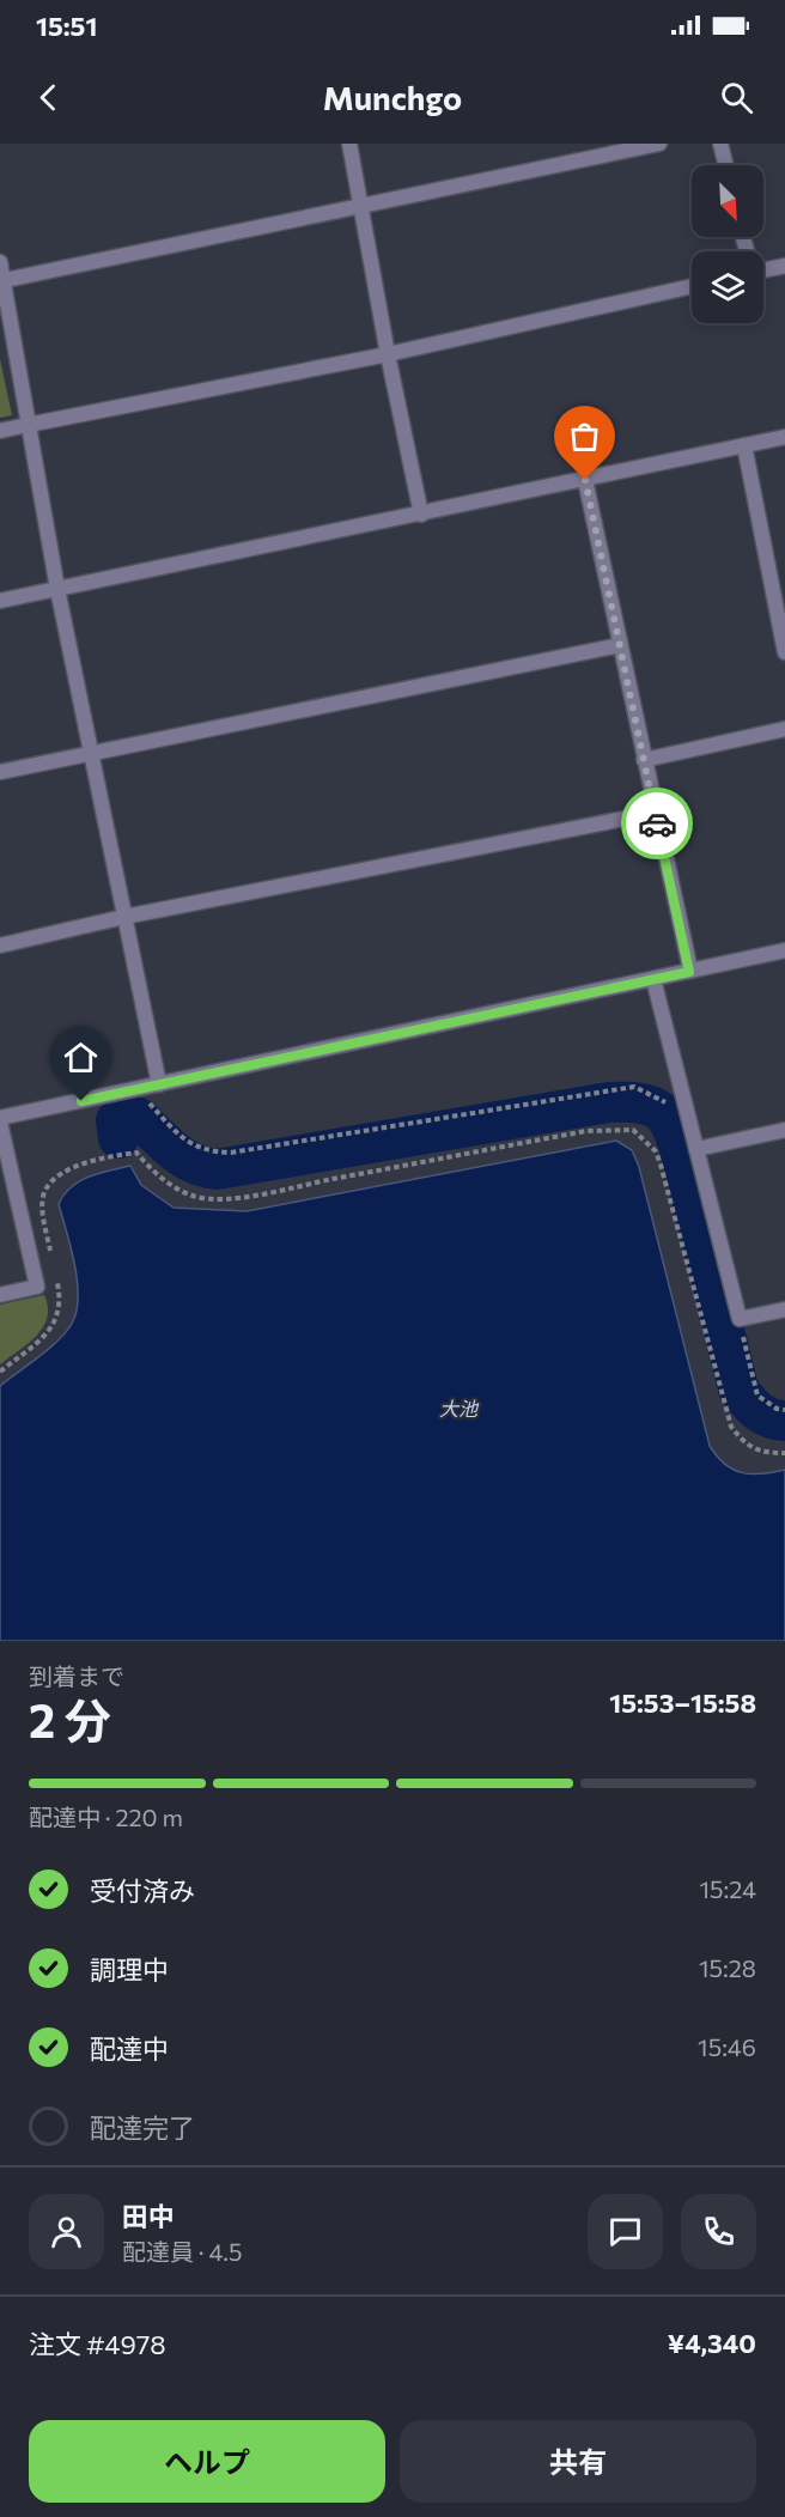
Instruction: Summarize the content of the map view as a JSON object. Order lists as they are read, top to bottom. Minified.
{"water":["大池"],"north":"bottom right","page":{"status":"15:51","header":"Munchgo","heading":["2 分","到着まで","15:53–15:58"],"panel":["田中","配達員 · 4.5","注文 #4978","¥4,340"],"bar":"配達中 · 220 m","list":[["受付済み","15:24"],["調理中","15:28"],["配達中","15:46"],"配達完了"],"buttons":["ヘルプ","共有"]}}
